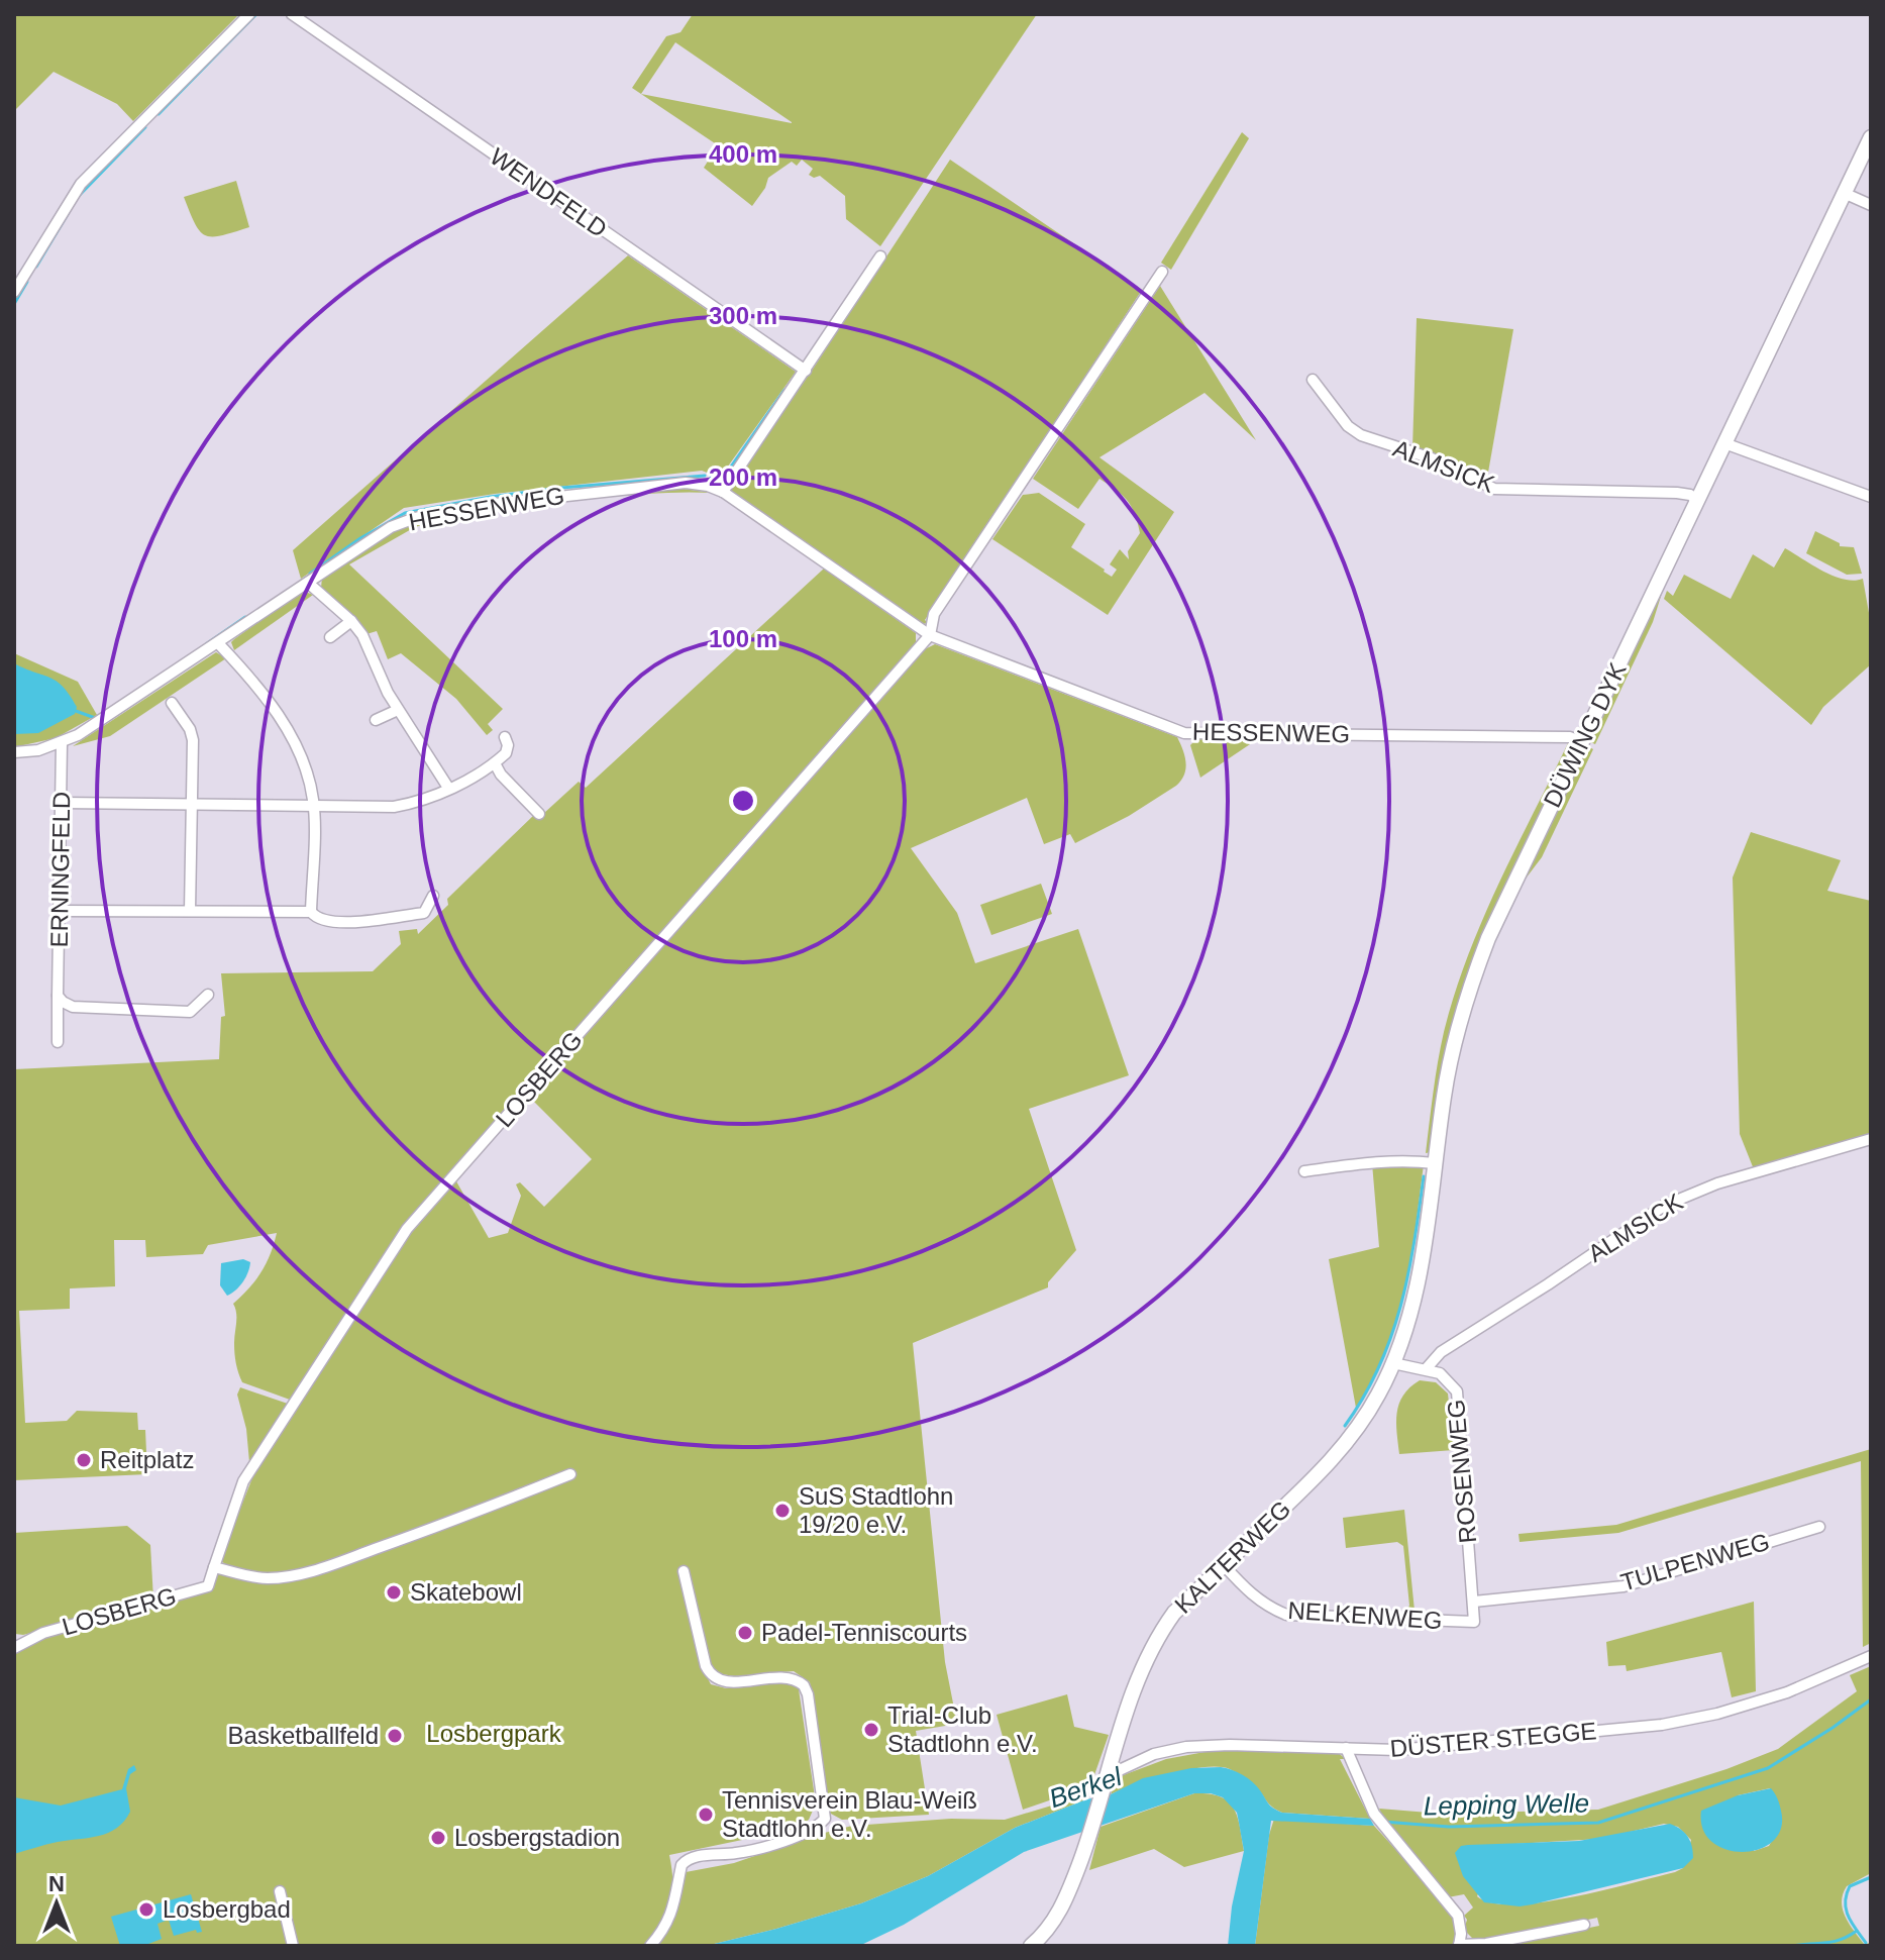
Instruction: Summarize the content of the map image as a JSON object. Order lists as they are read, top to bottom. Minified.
{"streets":{"street":["WENDFELD","ALMSICK","HESSENWEG","DÜWING DYK","ERNINGFELD","LOSBERG","ROSENWEG","KALTERWEG","TULPENWEG","NELKENWEG","DÜSTER STEGGE"]},"crossings":[["ALMSICK","DÜWING DYK"],["ALMSICK","ROSENWEG"],["HESSENWEG","DÜWING DYK"],["HESSENWEG","ERNINGFELD"],["HESSENWEG","LOSBERG"],["DÜWING DYK","ROSENWEG"],["DÜWING DYK","KALTERWEG"],["ROSENWEG","KALTERWEG"],["ROSENWEG","TULPENWEG"],["ROSENWEG","NELKENWEG"],["KALTERWEG","NELKENWEG"],["KALTERWEG","DÜSTER STEGGE"]],"water":["Berkel","Lepping Welle"],"parks":["Losbergpark"],"places":["Reitplatz","SuS Stadtlohn 19/20 e.V.","Skatebowl","Padel-Tenniscourts","Trial-Club Stadtlohn e.V.","Basketballfeld","Tennisverein Blau-Weiß Stadtlohn e.V.","Losbergstadion","Losbergbad"],"north":"top","rings":["400 m","300 m","200 m","100 m"]}
